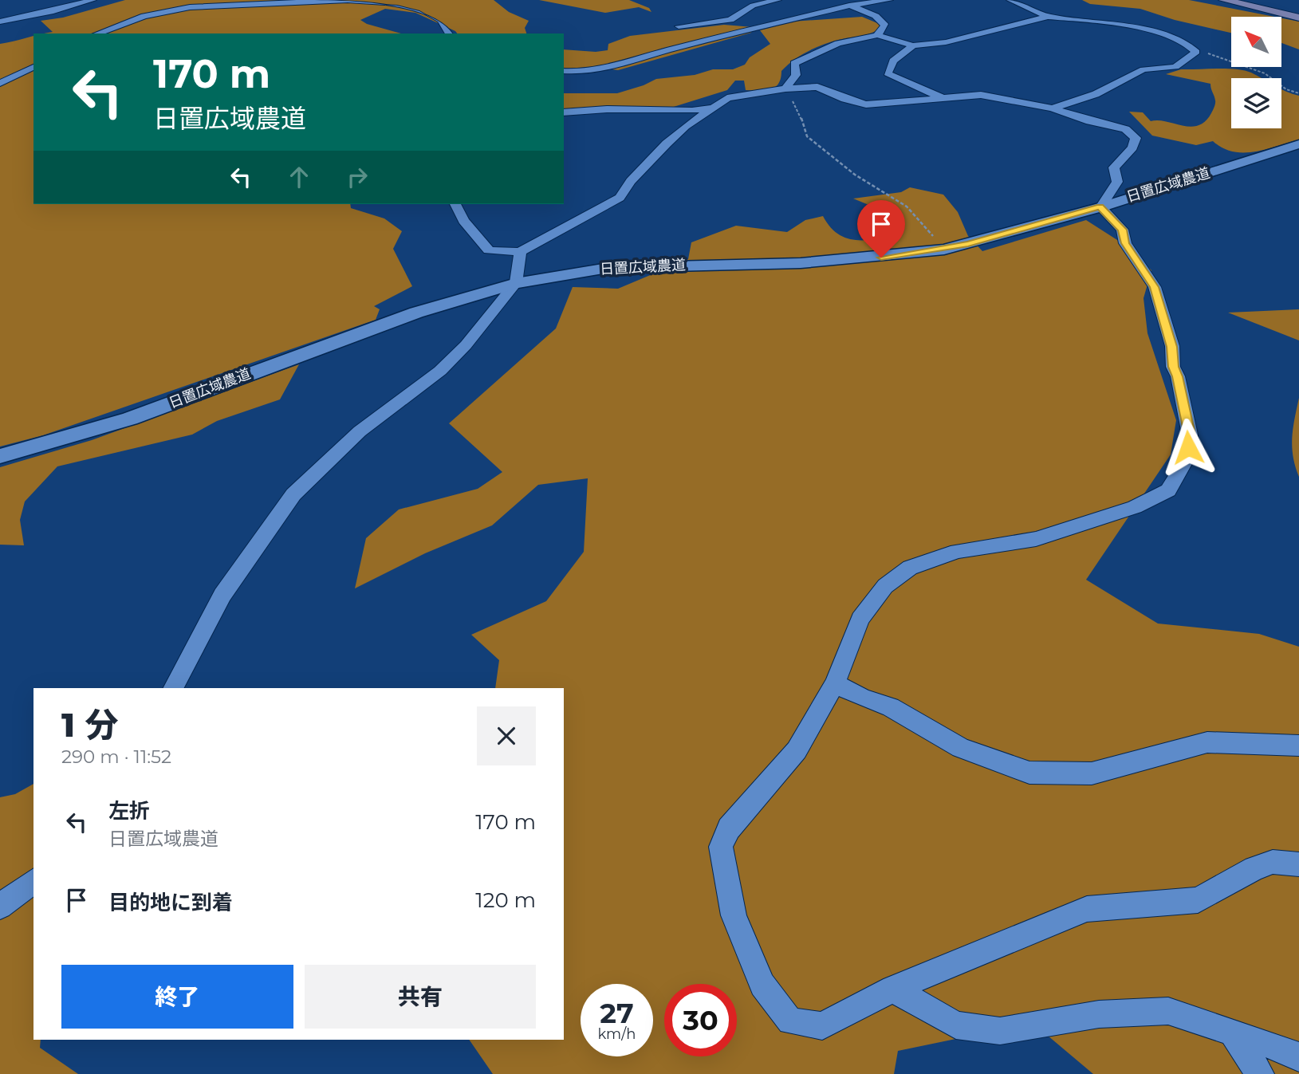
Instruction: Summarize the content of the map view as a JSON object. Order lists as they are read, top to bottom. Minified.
{"streets":{"street":["日置広域農道"]},"north":"top left","page":{"turn":["170 m","日置広域農道"],"heading":["1 分","290 m · 11:52"],"list":[{"name":"左折","note":"日置広域農道","value":"170 m"},{"name":"目的地に到着","value":"120 m"}],"buttons":["終了","共有"],"speed":"27 km/h","limit":"30"}}
